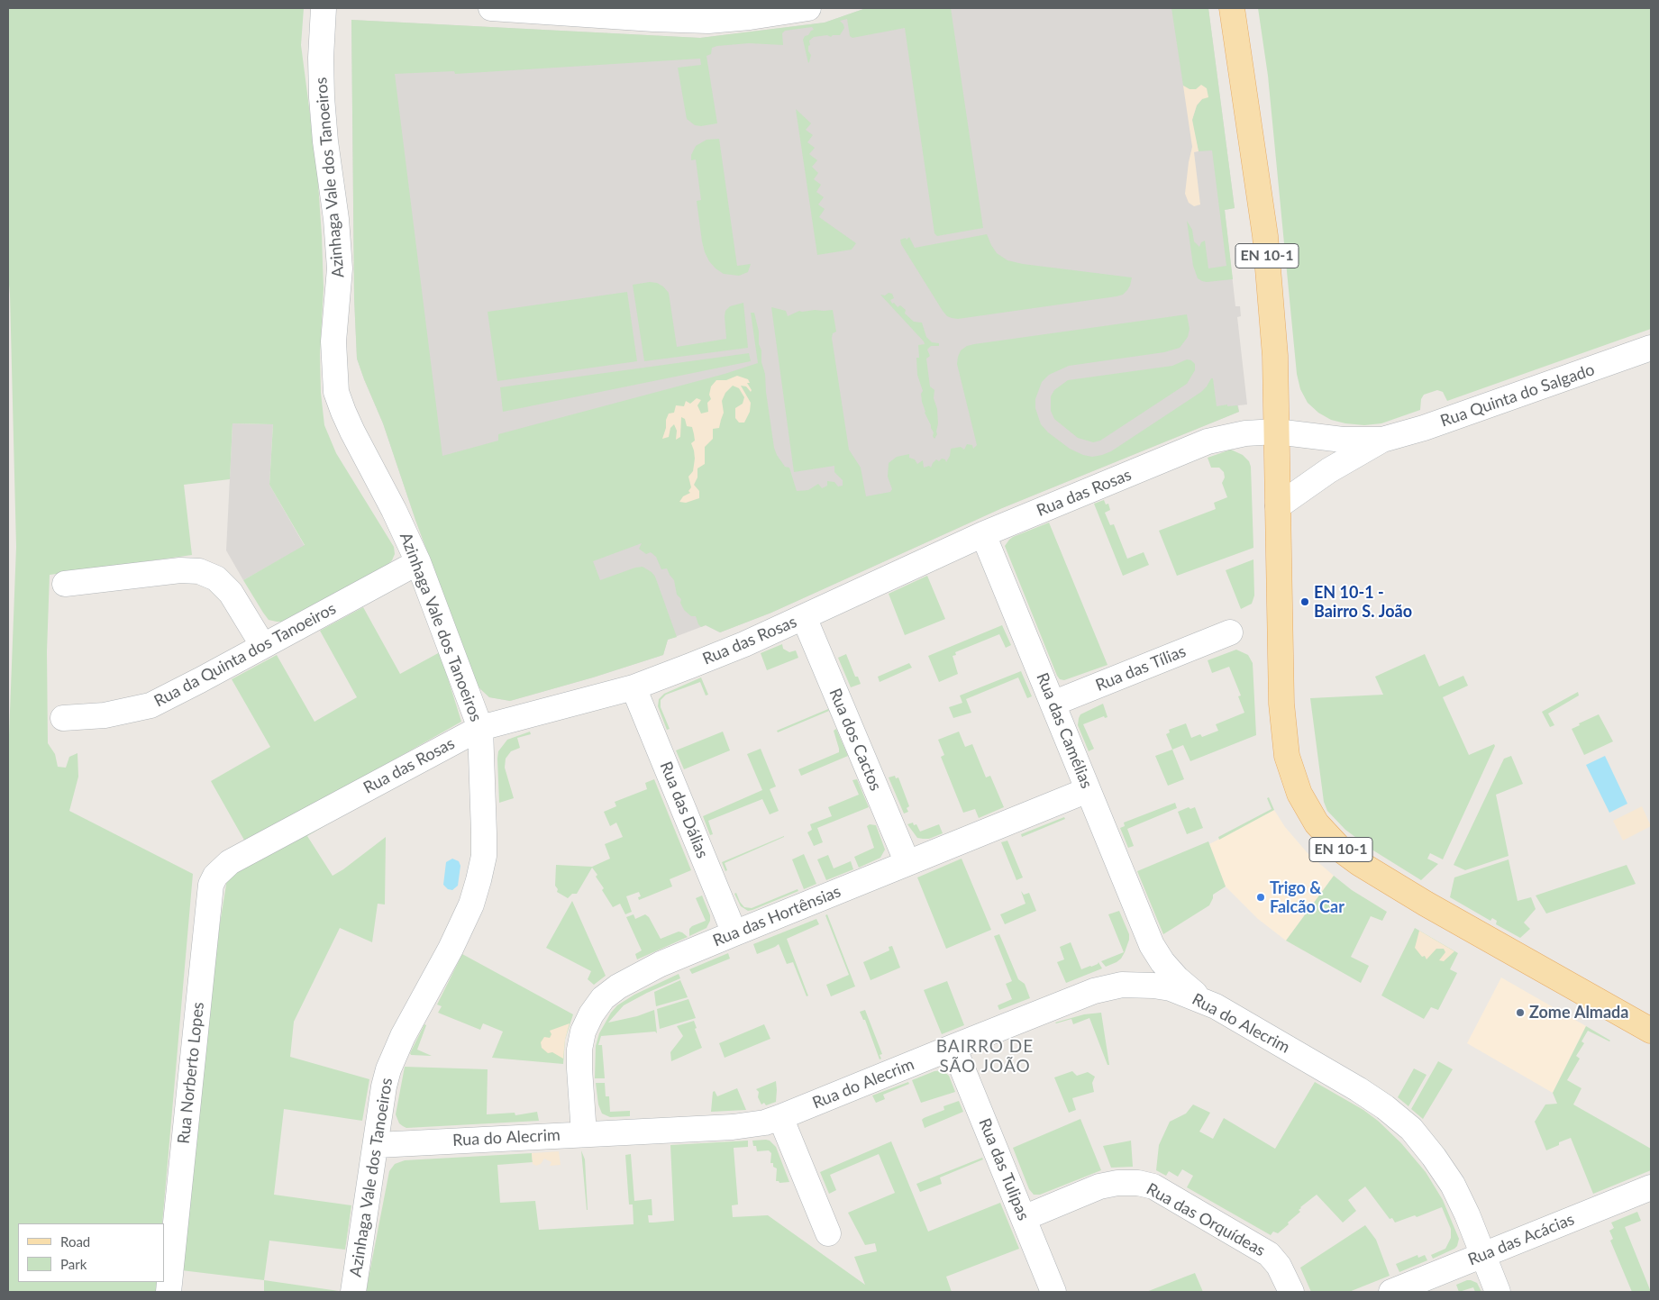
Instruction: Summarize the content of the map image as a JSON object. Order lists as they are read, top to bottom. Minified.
{"streets":{"main road":["EN 10-1"],"street":["Azinhaga Vale dos Tanoeiros","Rua Quinta do Salgado","Rua das Rosas","Rua da Quinta dos Tanoeiros","Rua das Tílias","Rua das Camélias","Rua dos Cactos","Rua das Dálias","Rua das Hortênsias","Rua do Alecrim","Rua Norberto Lopes","Rua das Tulipas","Rua das Orquídeas","Rua das Acácias"]},"crossings":[["Azinhaga Vale dos Tanoeiros","Rua das Rosas"],["Azinhaga Vale dos Tanoeiros","Rua da Quinta dos Tanoeiros"],["Azinhaga Vale dos Tanoeiros","Rua do Alecrim"],["EN 10-1","Rua Quinta do Salgado"],["EN 10-1","Rua das Rosas"],["Rua Quinta do Salgado","Rua das Rosas"],["Rua das Rosas","Rua das Camélias"],["Rua das Rosas","Rua dos Cactos"],["Rua das Rosas","Rua das Dálias"],["Rua das Rosas","Rua Norberto Lopes"],["Rua das Tílias","Rua das Camélias"],["Rua das Camélias","Rua das Hortênsias"],["Rua das Camélias","Rua do Alecrim"],["Rua dos Cactos","Rua das Hortênsias"],["Rua das Dálias","Rua das Hortênsias"],["Rua das Hortênsias","Rua do Alecrim"],["Rua do Alecrim","Rua das Tulipas"],["Rua do Alecrim","Rua das Acácias"],["Rua das Tulipas","Rua das Orquídeas"]],"districts":["BAIRRO DE SÃO JOÃO"],"places":["EN 10-1 - Bairro S. João","Trigo & Falcão Car","Zome Almada"],"legend":["Road","Park"]}
